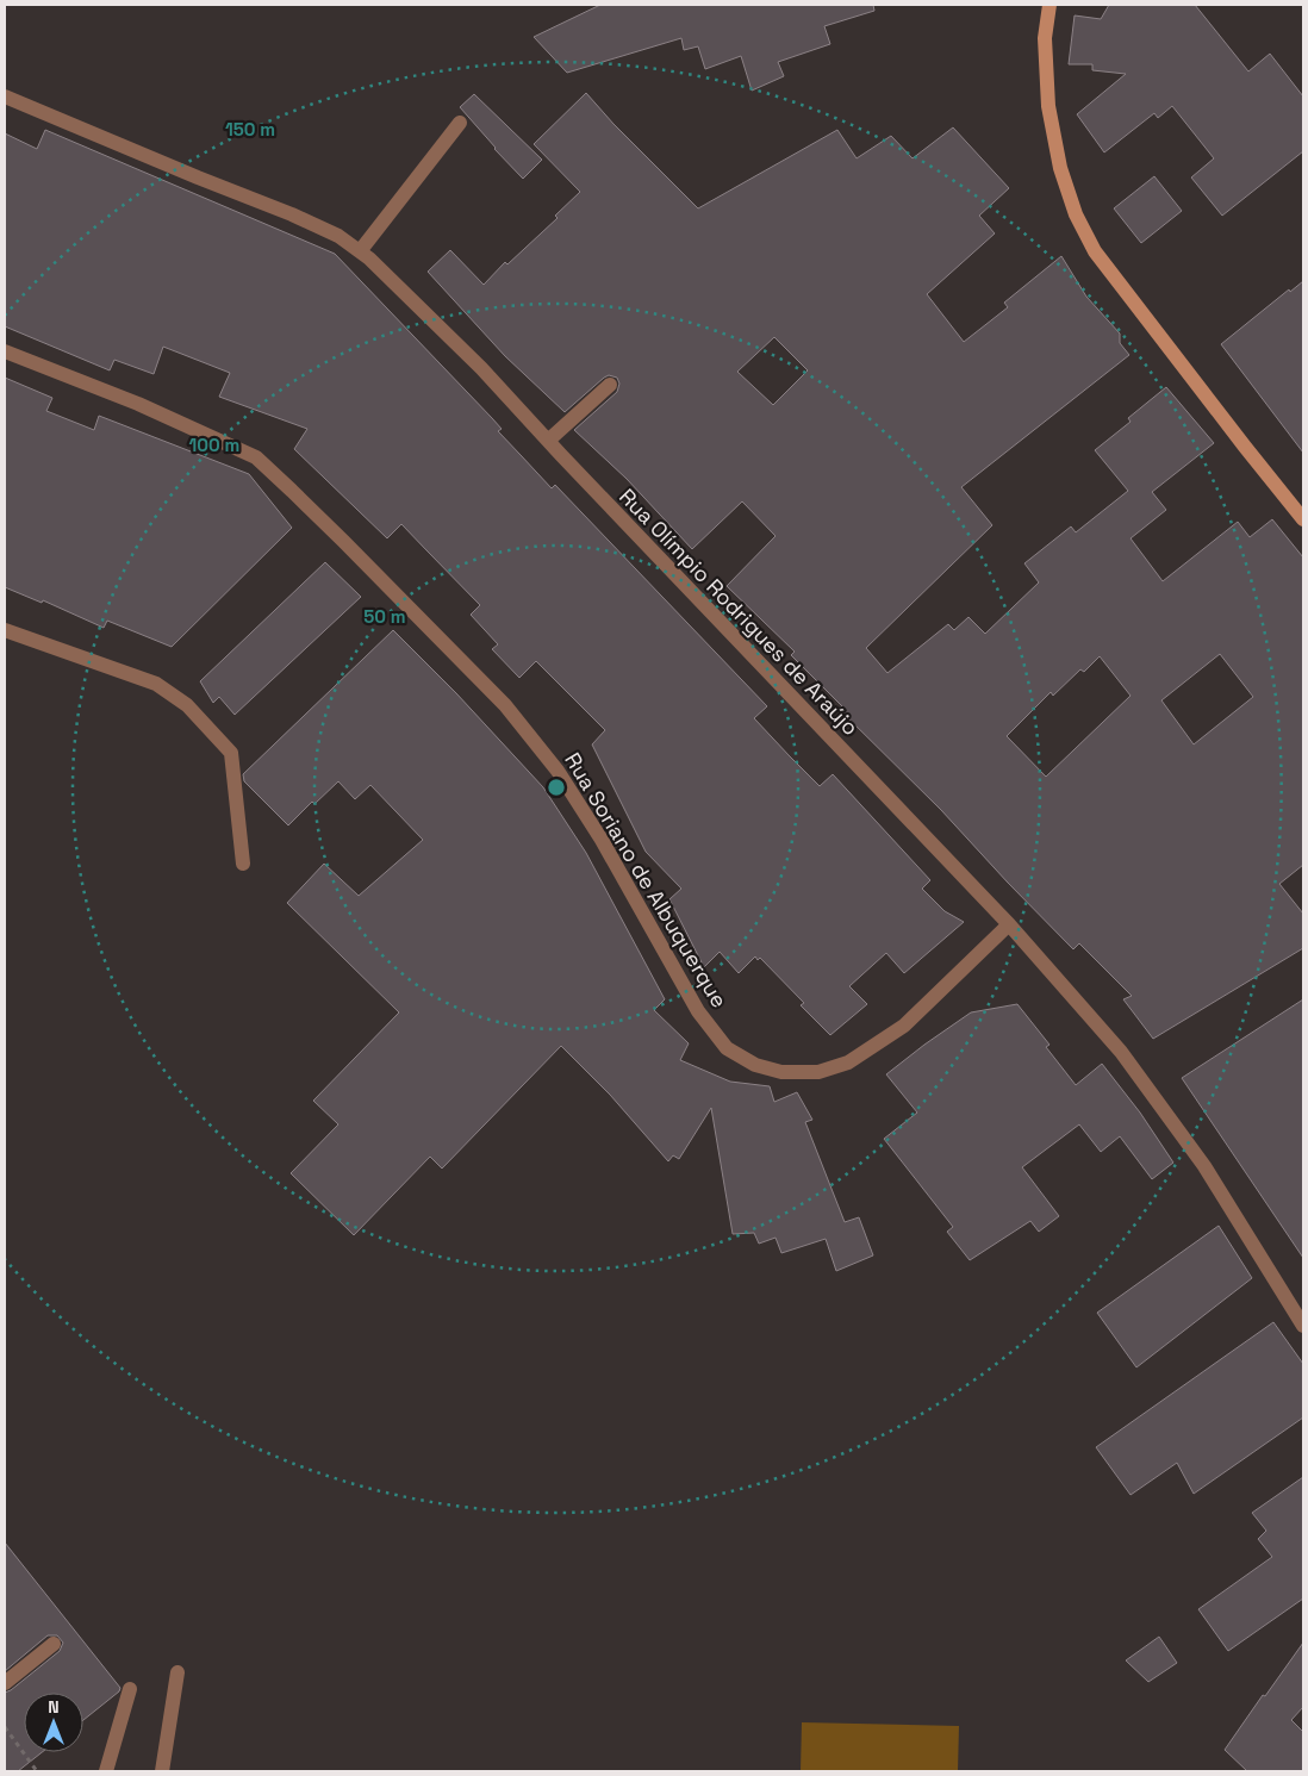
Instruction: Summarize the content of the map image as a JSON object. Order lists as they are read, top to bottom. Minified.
{"streets":{"street":["Rua Olímpio Rodrigues de Araújo","Rua Soriano de Albuquerque"]},"crossings":[["Rua Olímpio Rodrigues de Araújo","Rua Soriano de Albuquerque"]],"north":"top","rings":["150 m","100 m","50 m"]}
